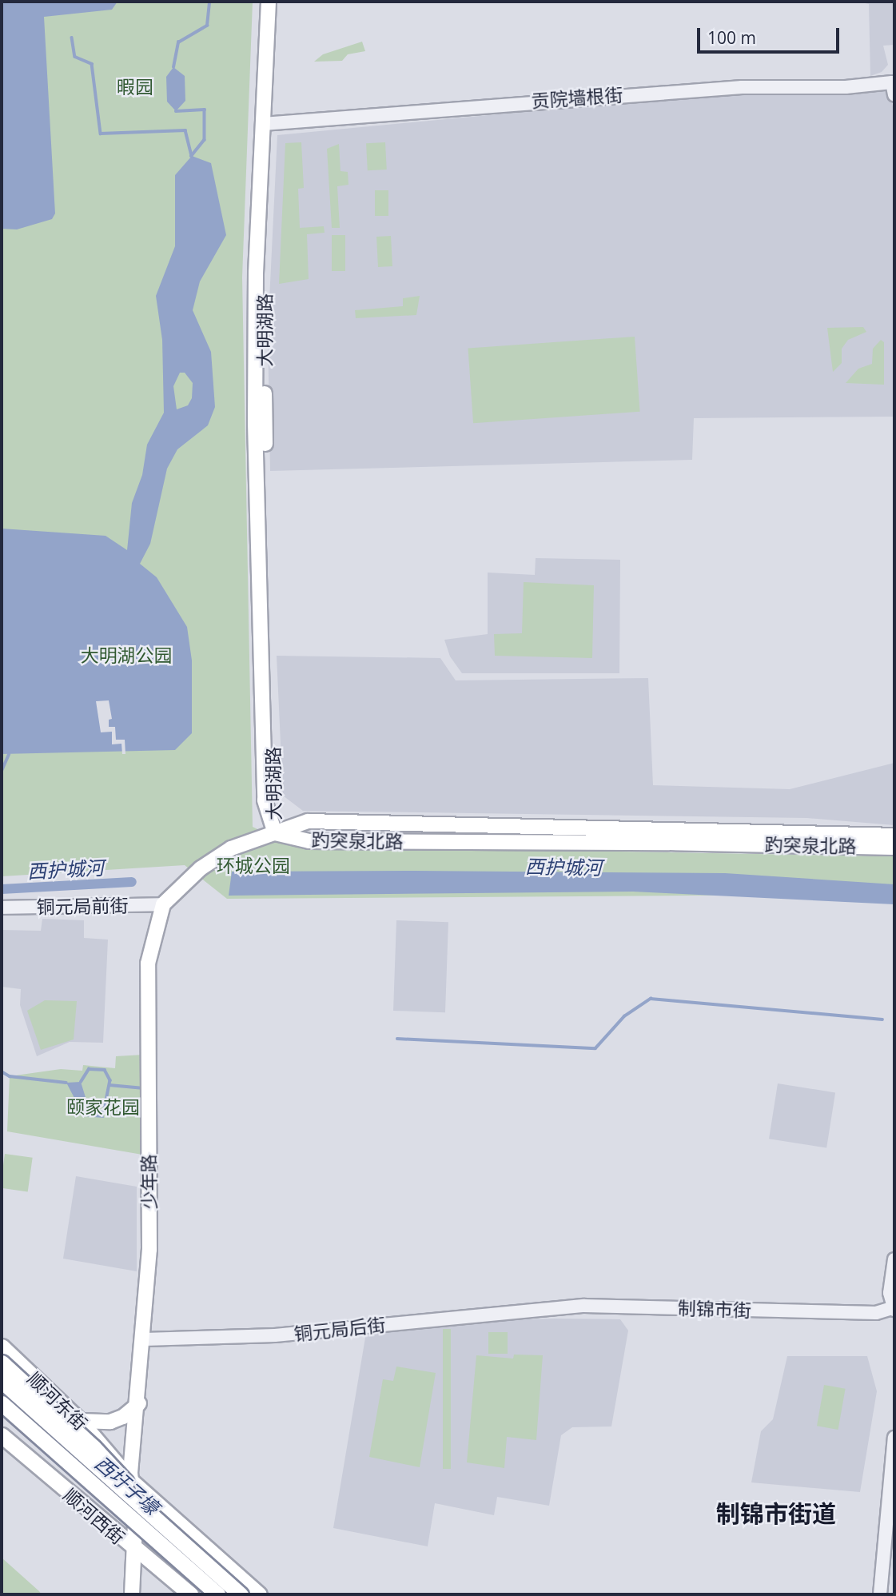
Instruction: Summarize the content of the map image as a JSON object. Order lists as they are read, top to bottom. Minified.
{"streets":{"main road":["大明湖路","趵突泉北路","少年路","顺河东街","顺河西街"],"street":["贡院墙根街","铜元局前街","制锦市街","铜元局后街"]},"crossings":[["贡院墙根街","大明湖路"],["大明湖路","趵突泉北路"],["铜元局前街","少年路"],["少年路","铜元局后街"],["少年路","顺河东街"],["少年路","顺河西街"],["制锦市街","铜元局后街"]],"districts":["制锦市街道"],"water":["西护城河","西圩子壕"],"parks":["暇园","大明湖公园","环城公园","颐家花园"],"scale_bar":"100 m"}
